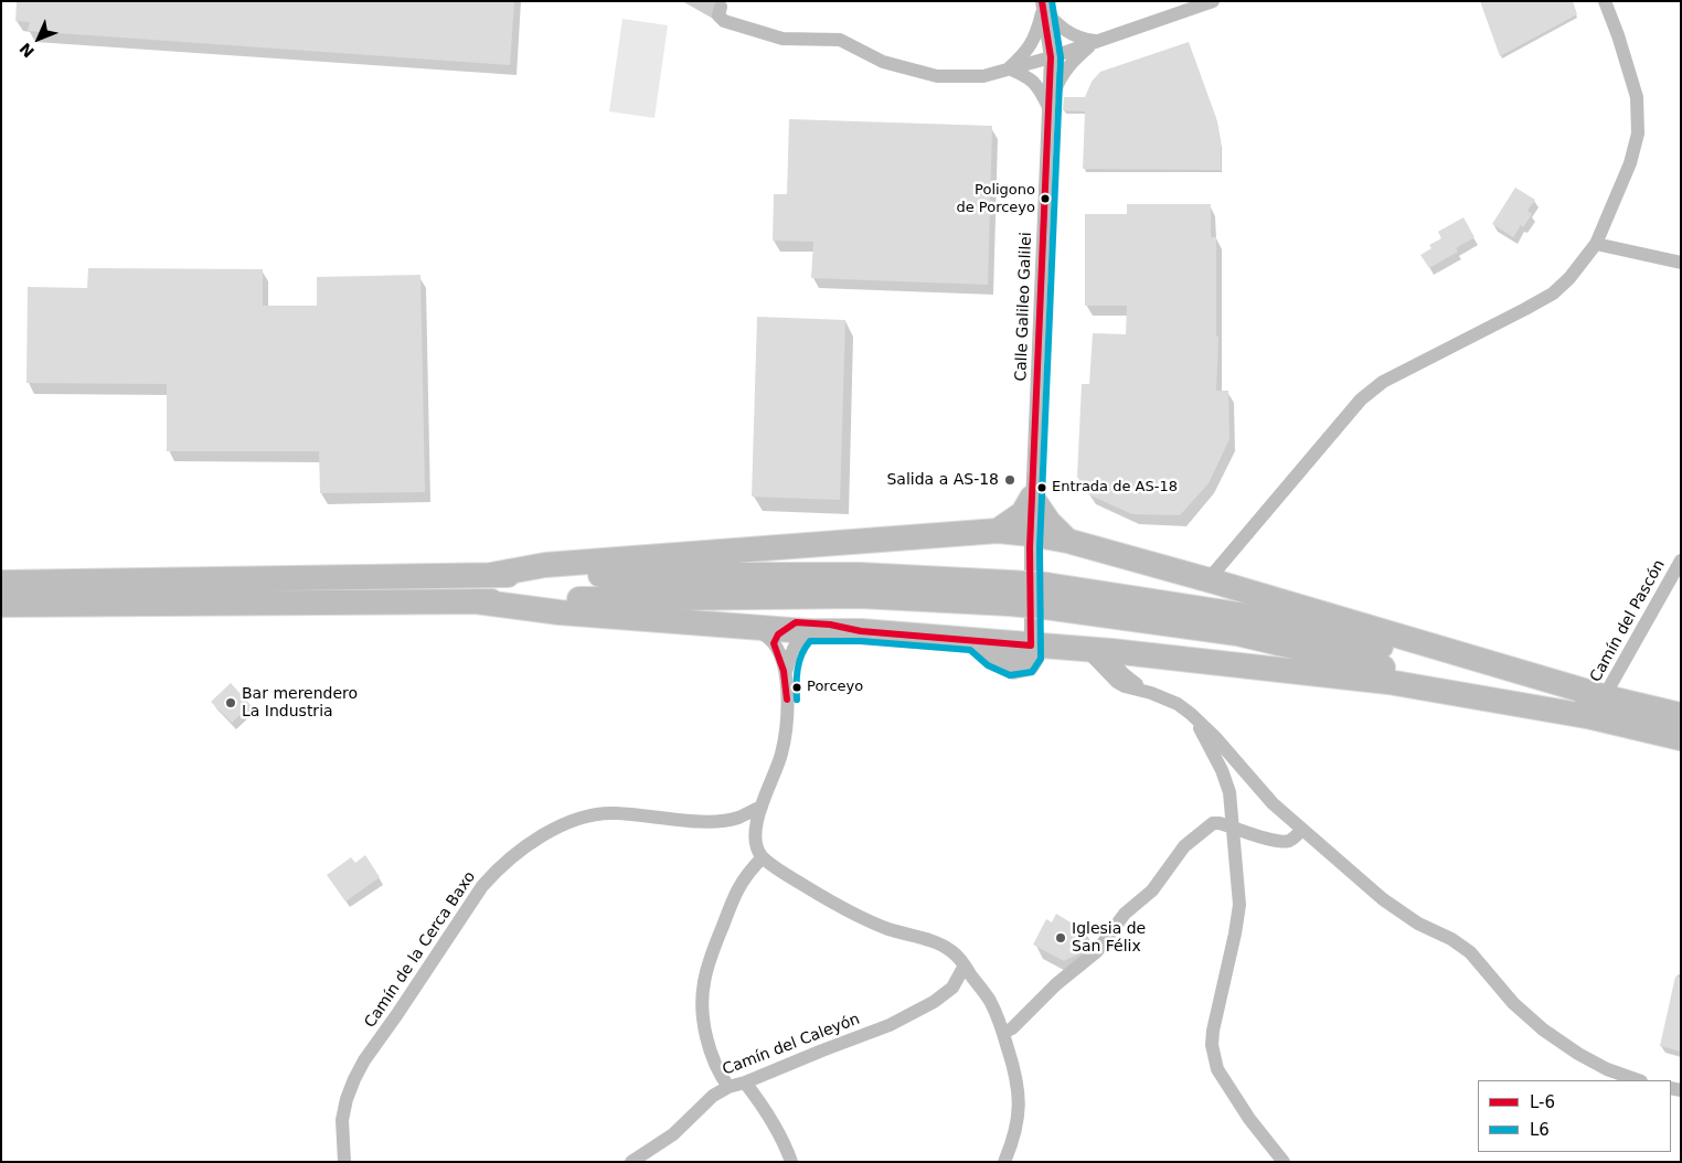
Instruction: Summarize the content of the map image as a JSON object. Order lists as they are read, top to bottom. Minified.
{"streets":{"street":["Calle Galileo Galilei","Camín del Pascón","Camín de la Cerca Baxo","Camín del Caleyón"]},"places":["Poligono de Porceyo","Salida a AS-18","Entrada de AS-18","Porceyo","Bar merendero La Industria","Iglesia de San Félix"],"lines":["transit line L-6","transit line L6"],"legend":["L-6","L6"],"north":"bottom left"}
